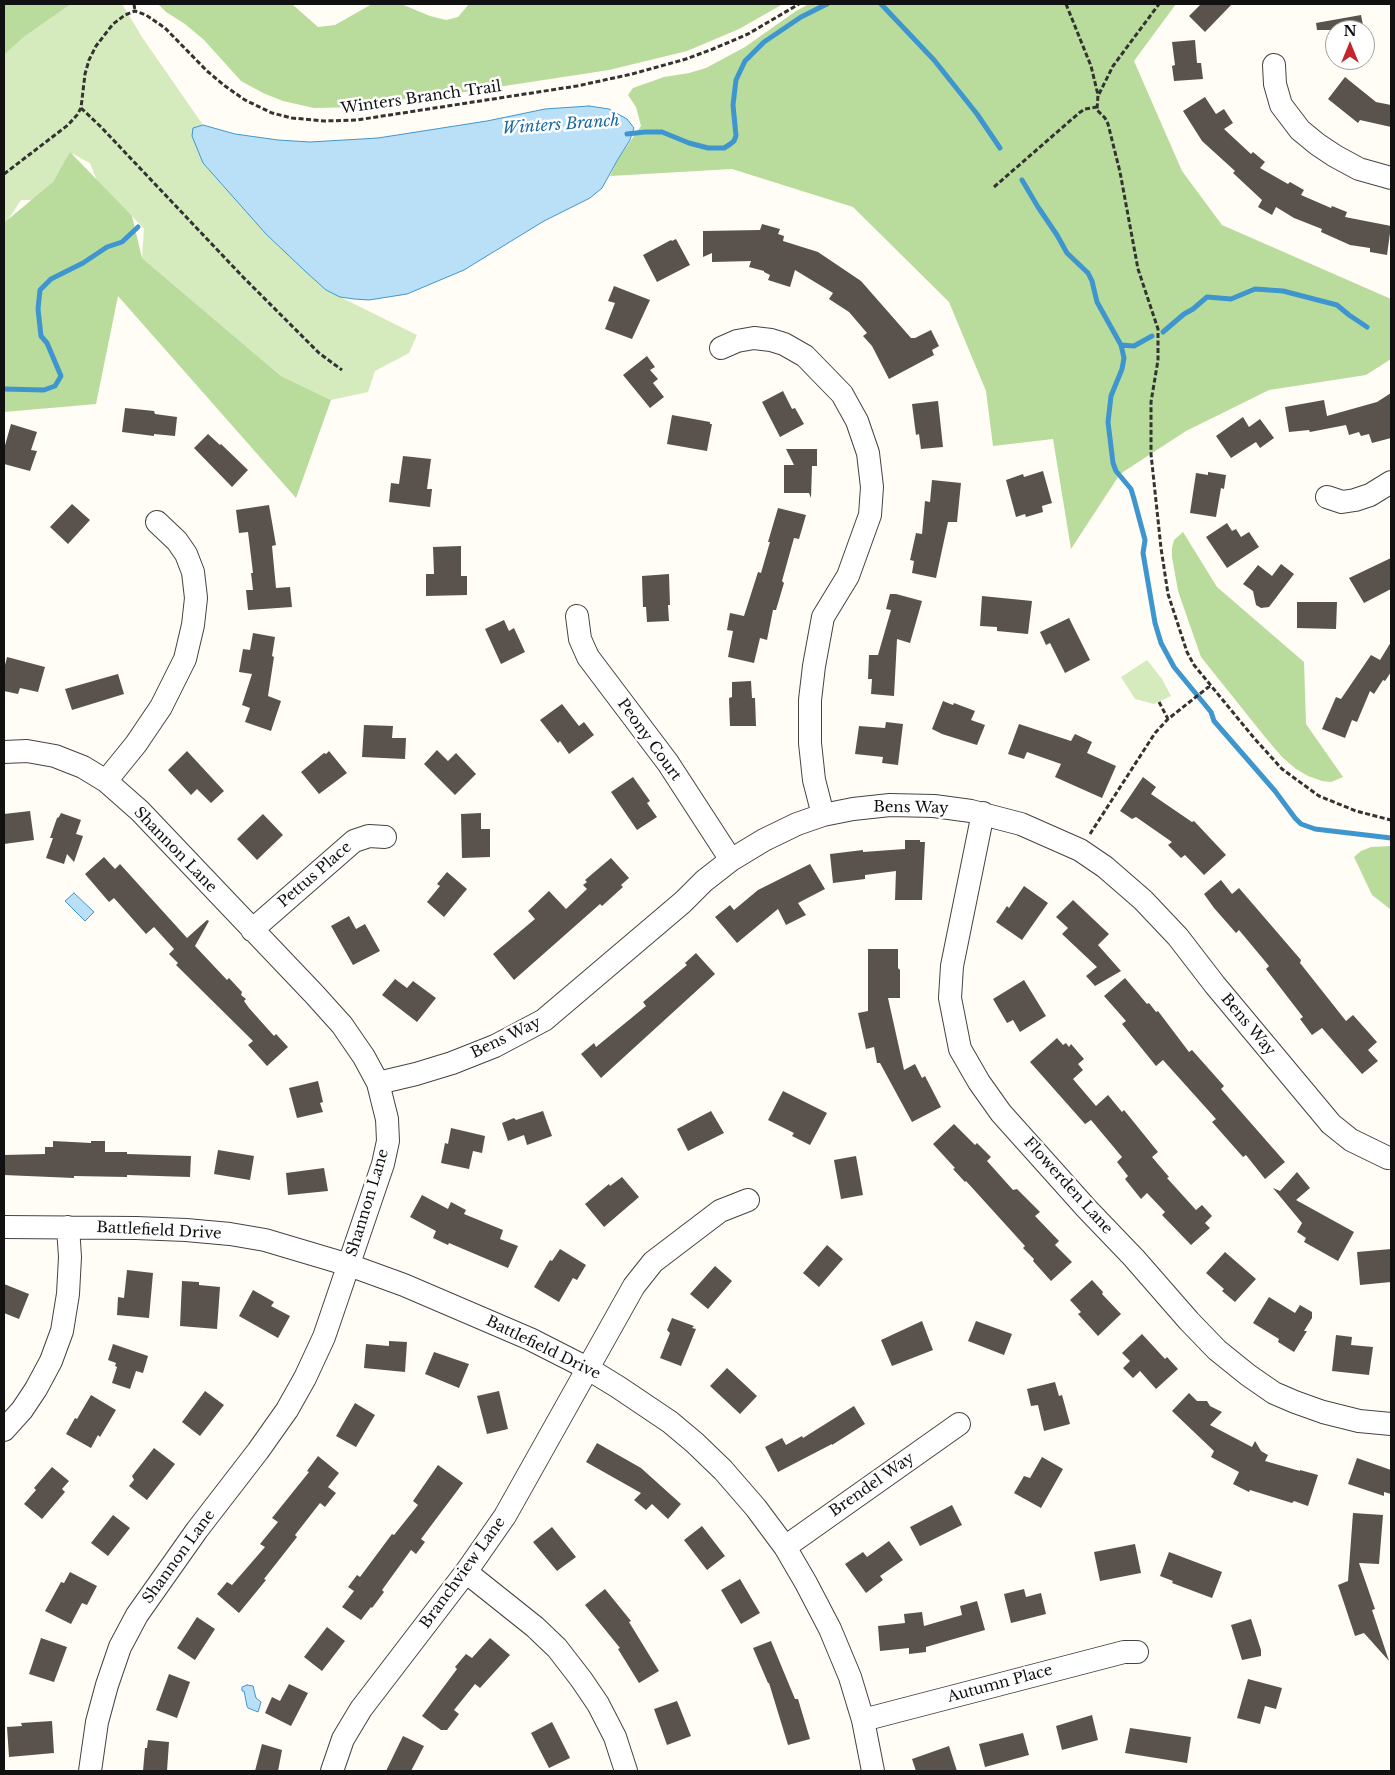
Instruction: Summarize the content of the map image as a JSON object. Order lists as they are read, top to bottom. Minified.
{"streets":{"street":["Peony Court","Bens Way","Shannon Lane","Pettus Place","Flowerden Lane","Battlefield Drive","Brendel Way","Branchview Lane","Autumn Place"],"path":["Winters Branch Trail"]},"crossings":[["Peony Court","Bens Way"],["Bens Way","Shannon Lane"],["Bens Way","Flowerden Lane"],["Shannon Lane","Pettus Place"],["Shannon Lane","Battlefield Drive"],["Battlefield Drive","Brendel Way"],["Battlefield Drive","Branchview Lane"],["Battlefield Drive","Autumn Place"]],"water":["Winters Branch"],"north":"top"}
